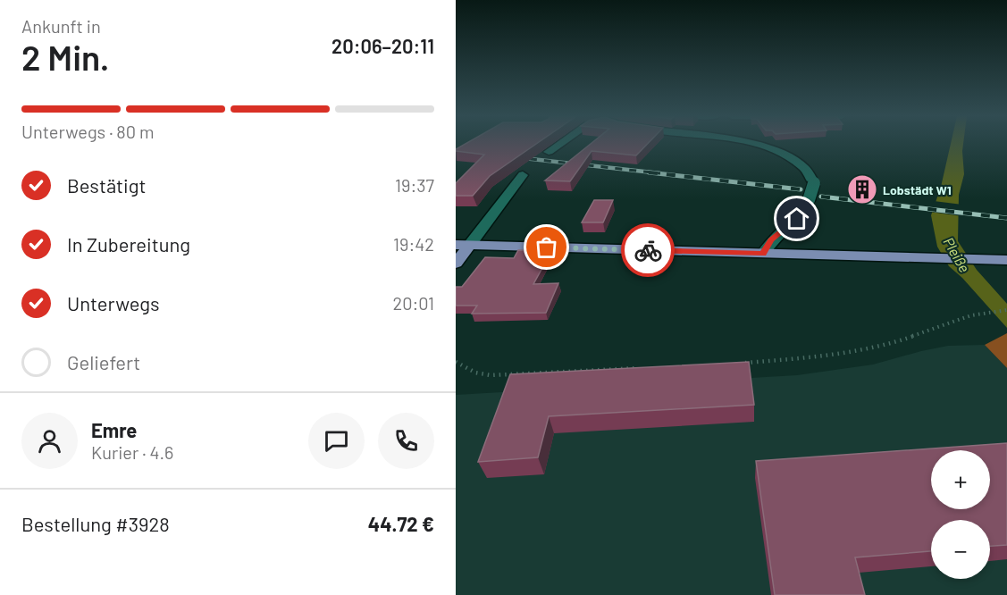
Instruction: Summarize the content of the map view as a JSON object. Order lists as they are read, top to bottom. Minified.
{"water":["Pleiße"],"places":{"building":["Lobstädt W1"]},"page":{"heading":["2 Min.","Ankunft in","20:06–20:11"],"panel":["Emre","Kurier · 4.6","Bestellung #3928","44.72 €"],"bar":"Unterwegs · 80 m","list":[["Bestätigt","19:37"],["In Zubereitung","19:42"],["Unterwegs","20:01"],"Geliefert"],"map_buttons":["+","−"]}}
